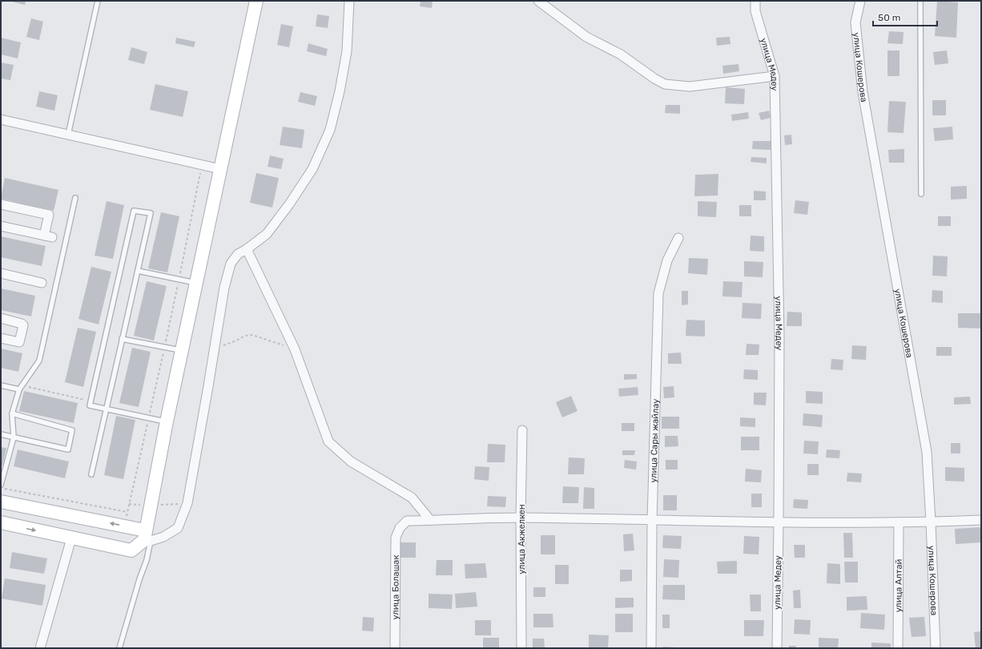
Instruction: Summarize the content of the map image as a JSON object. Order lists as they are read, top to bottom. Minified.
{"streets":{"street":["улица Медеу","улица Кошерова","улица Сары жайлау","улица Акжелкен","улица Алтай","улица Болашак"]},"scale_bar":"50 m"}
